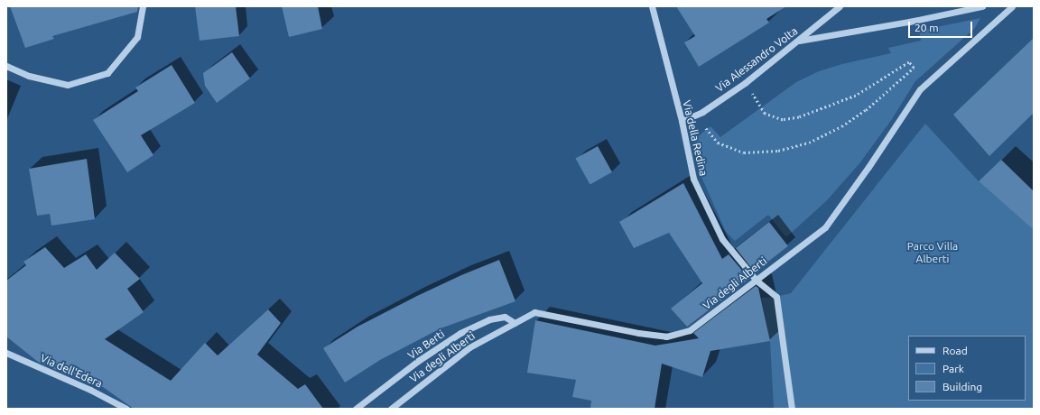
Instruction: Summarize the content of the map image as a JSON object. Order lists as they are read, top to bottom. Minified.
{"streets":{"street":["Via Alessandro Volta","Via della Redina","Via degli Alberti","Via Berti","Via dell'Edera"]},"crossings":[["Via Alessandro Volta","Via della Redina"],["Via della Redina","Via degli Alberti"],["Via degli Alberti","Via Berti"]],"parks":["Parco Villa Alberti"],"legend":["Road","Park","Building"],"scale_bar":"20 m"}
